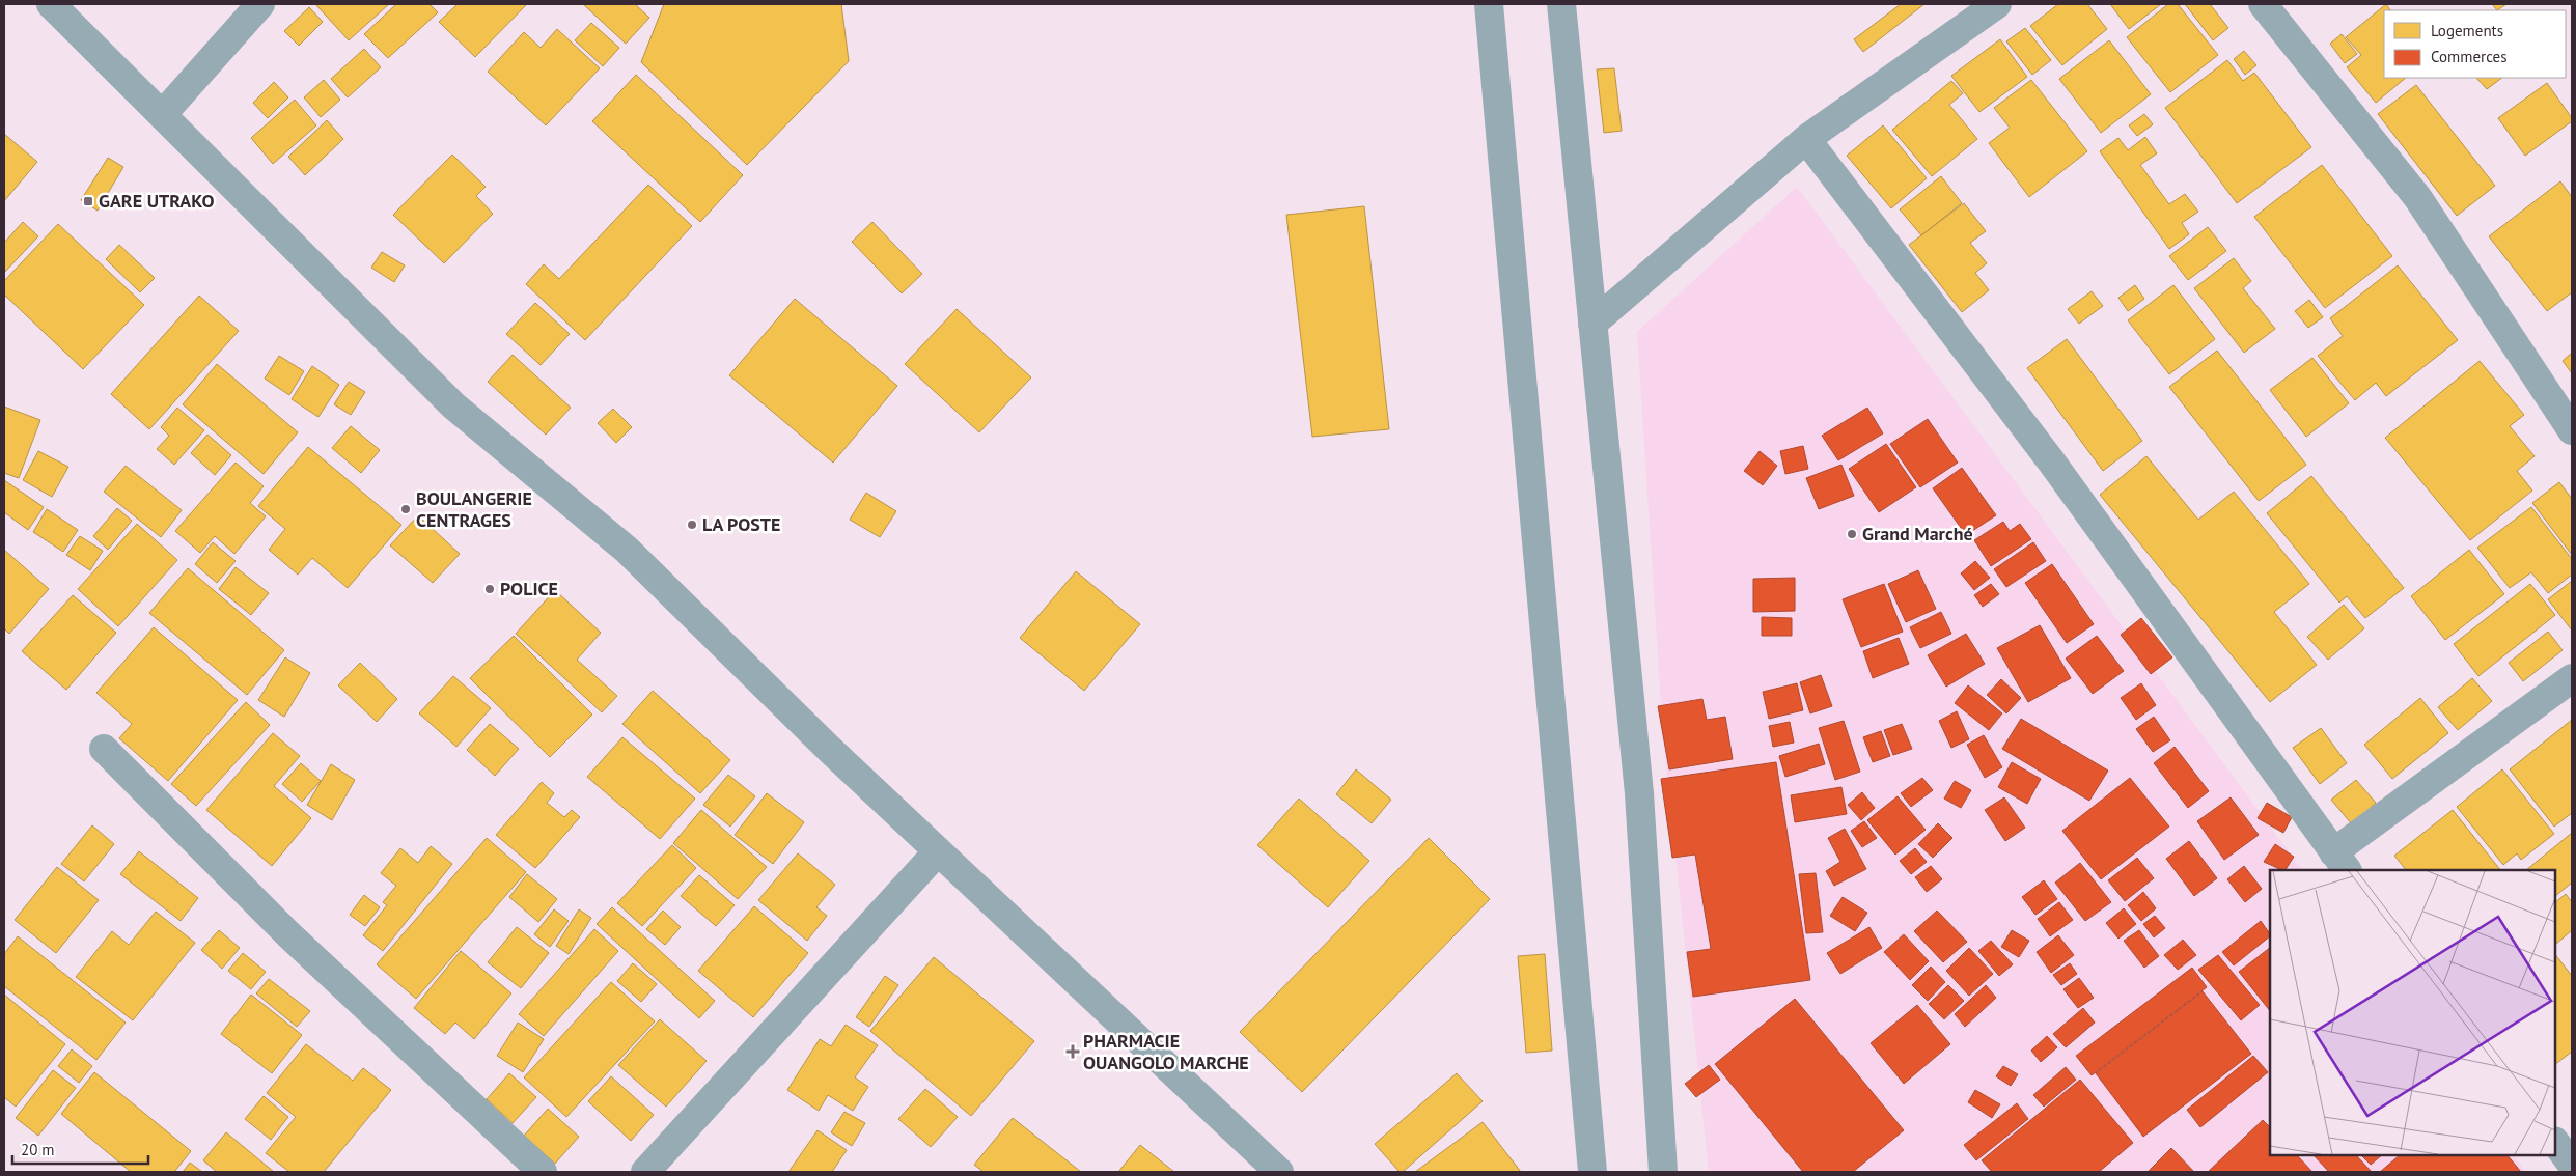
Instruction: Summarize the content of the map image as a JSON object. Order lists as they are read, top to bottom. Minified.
{"places":{"transit":["GARE UTRAKO"],"other":["BOULANGERIE CENTRAGES","LA POSTE","Grand Marché","POLICE"],"health":["PHARMACIE OUANGOLO MARCHE"]},"legend":["Logements","Commerces"],"scale_bar":"20 m"}
